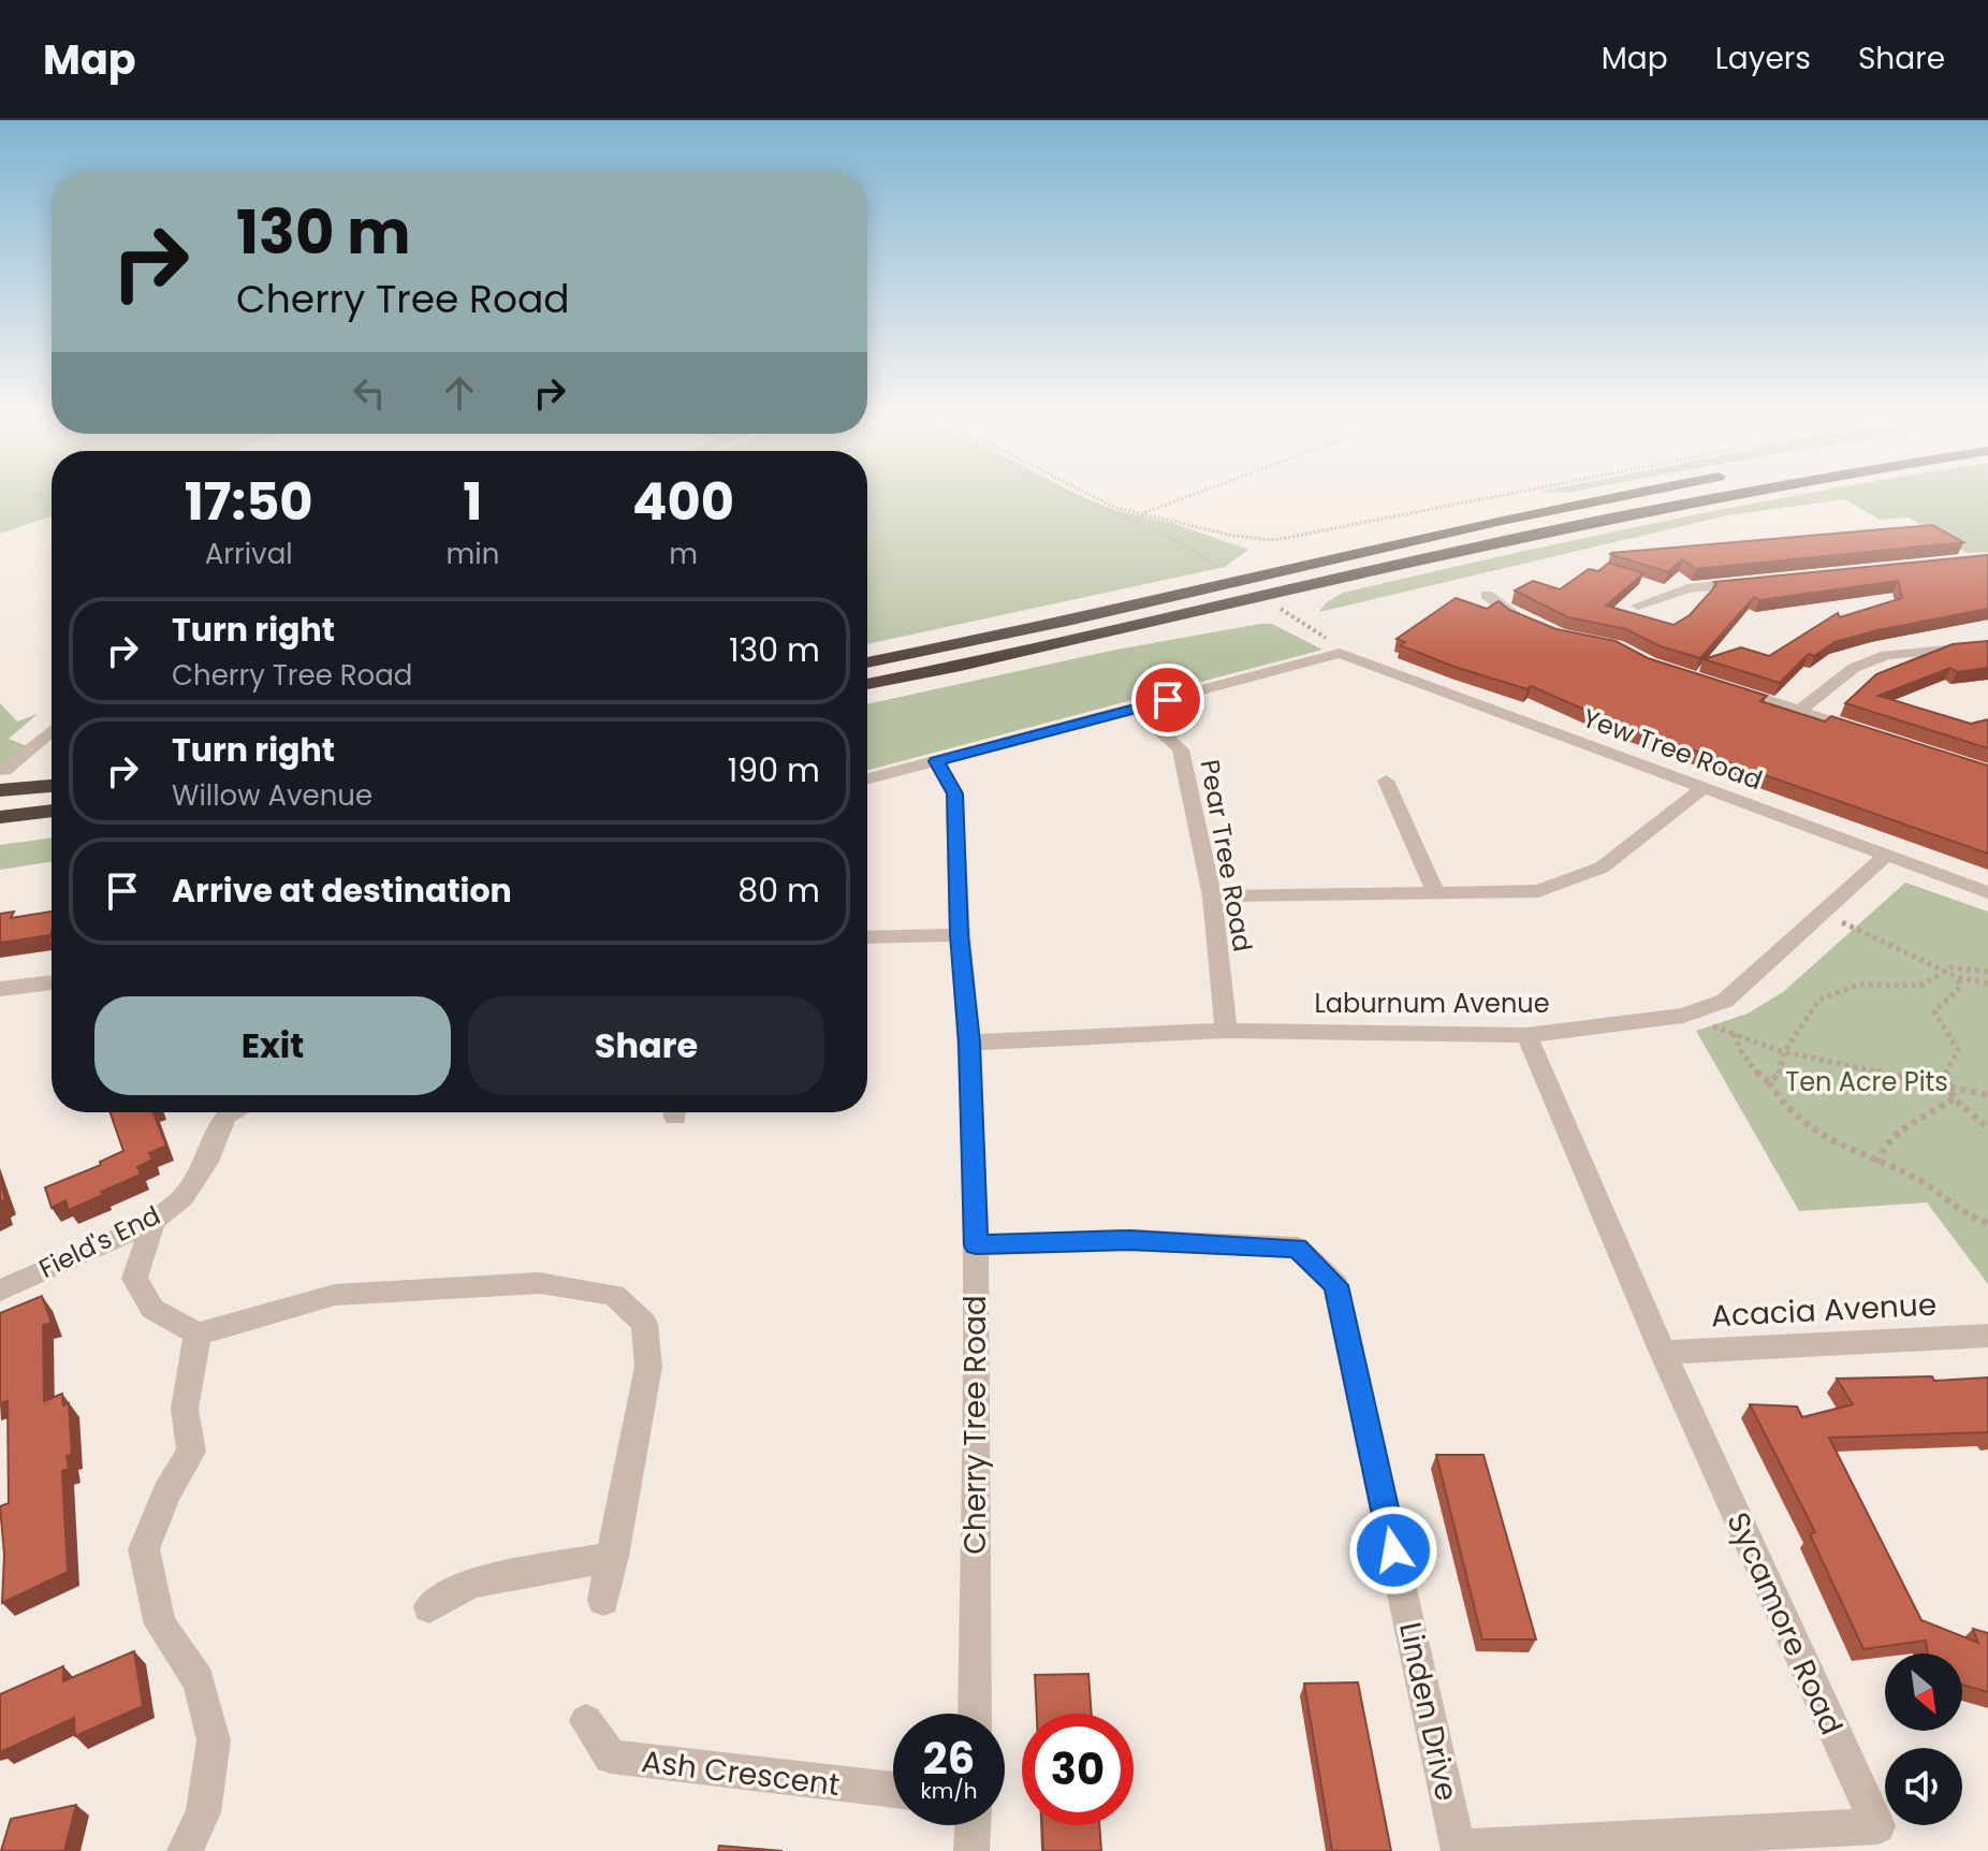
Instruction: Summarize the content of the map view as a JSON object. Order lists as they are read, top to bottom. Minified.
{"streets":{"street":["Yew Tree Road","Pear Tree Road","Laburnum Avenue","Field's End","Acacia Avenue","Cherry Tree Road","Sycamore Road","Linden Drive","Ash Crescent"]},"crossings":[["Yew Tree Road","Laburnum Avenue"],["Pear Tree Road","Laburnum Avenue"],["Laburnum Avenue","Cherry Tree Road"],["Laburnum Avenue","Sycamore Road"],["Acacia Avenue","Sycamore Road"],["Cherry Tree Road","Linden Drive"],["Sycamore Road","Linden Drive"]],"parks":["Ten Acre Pits"],"north":"bottom right","page":{"header":"Map","nav":["Map","Layers","Share"],"turn":["130 m","Cherry Tree Road"],"eta":["17:50","Arrival","1","min","400","m"],"list":[{"name":"Turn right","note":"Cherry Tree Road","value":"130 m"},{"name":"Turn right","note":"Willow Avenue","value":"190 m"},{"name":"Arrive at destination","value":"80 m"}],"buttons":["Exit","Share"],"speed":"26 km/h","limit":"30"}}
